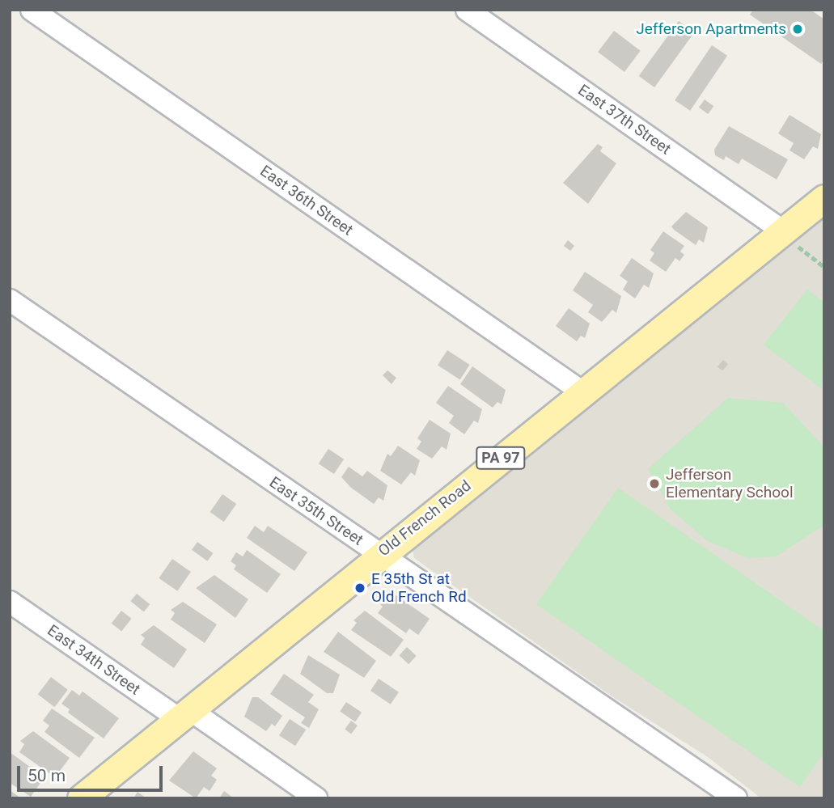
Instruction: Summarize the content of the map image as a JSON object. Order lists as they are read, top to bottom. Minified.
{"streets":{"main road":["PA 97","Old French Road"],"street":["East 37th Street","East 36th Street","East 35th Street","East 34th Street"]},"crossings":[["East 37th Street","Old French Road"],["East 36th Street","Old French Road"],["East 35th Street","Old French Road"],["Old French Road","East 34th Street"]],"places":["Jefferson Apartments","Jefferson Elementary School","E 35th St at Old French Rd"],"scale_bar":"50 m"}
